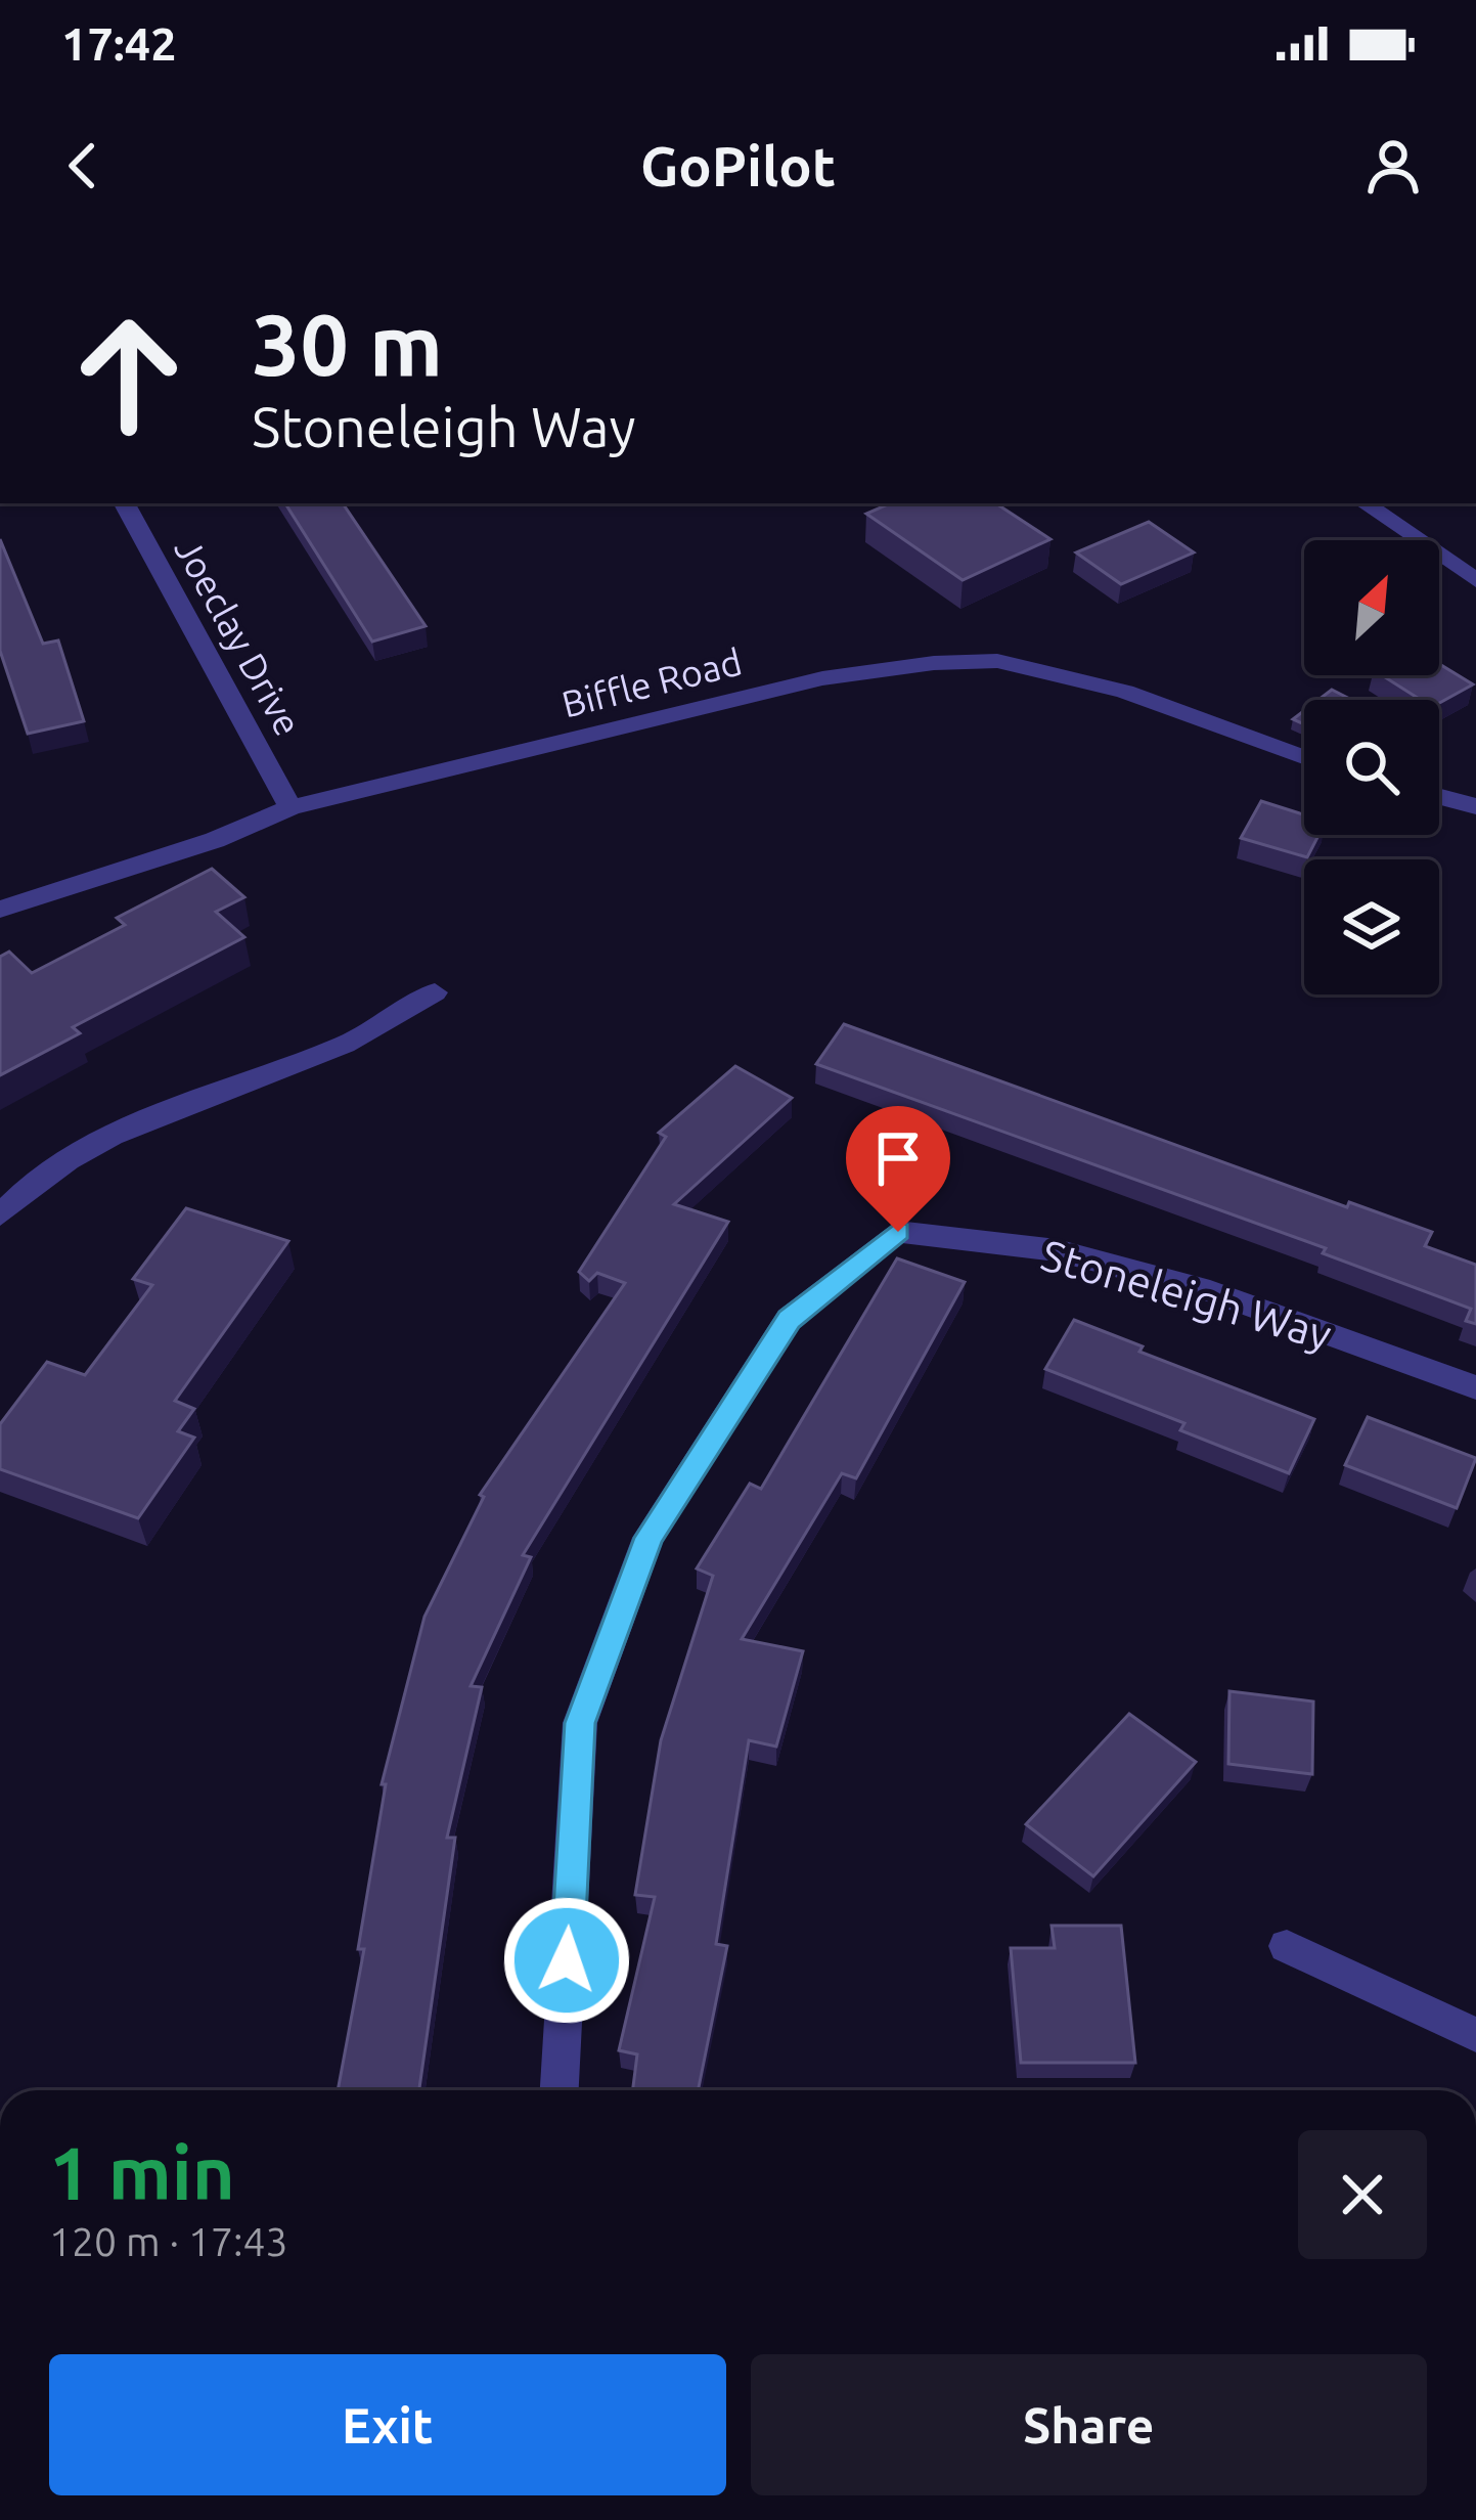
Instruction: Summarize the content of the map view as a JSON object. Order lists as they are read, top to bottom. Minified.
{"streets":{"street":["Joeclay Drive","Biffle Road","Stoneleigh Way"]},"crossings":[["Joeclay Drive","Biffle Road"]],"north":"top right","page":{"status":"17:42","header":"GoPilot","turn":["30 m","Stoneleigh Way"],"heading":["1 min","120 m · 17:43"],"buttons":["Exit","Share"]}}
